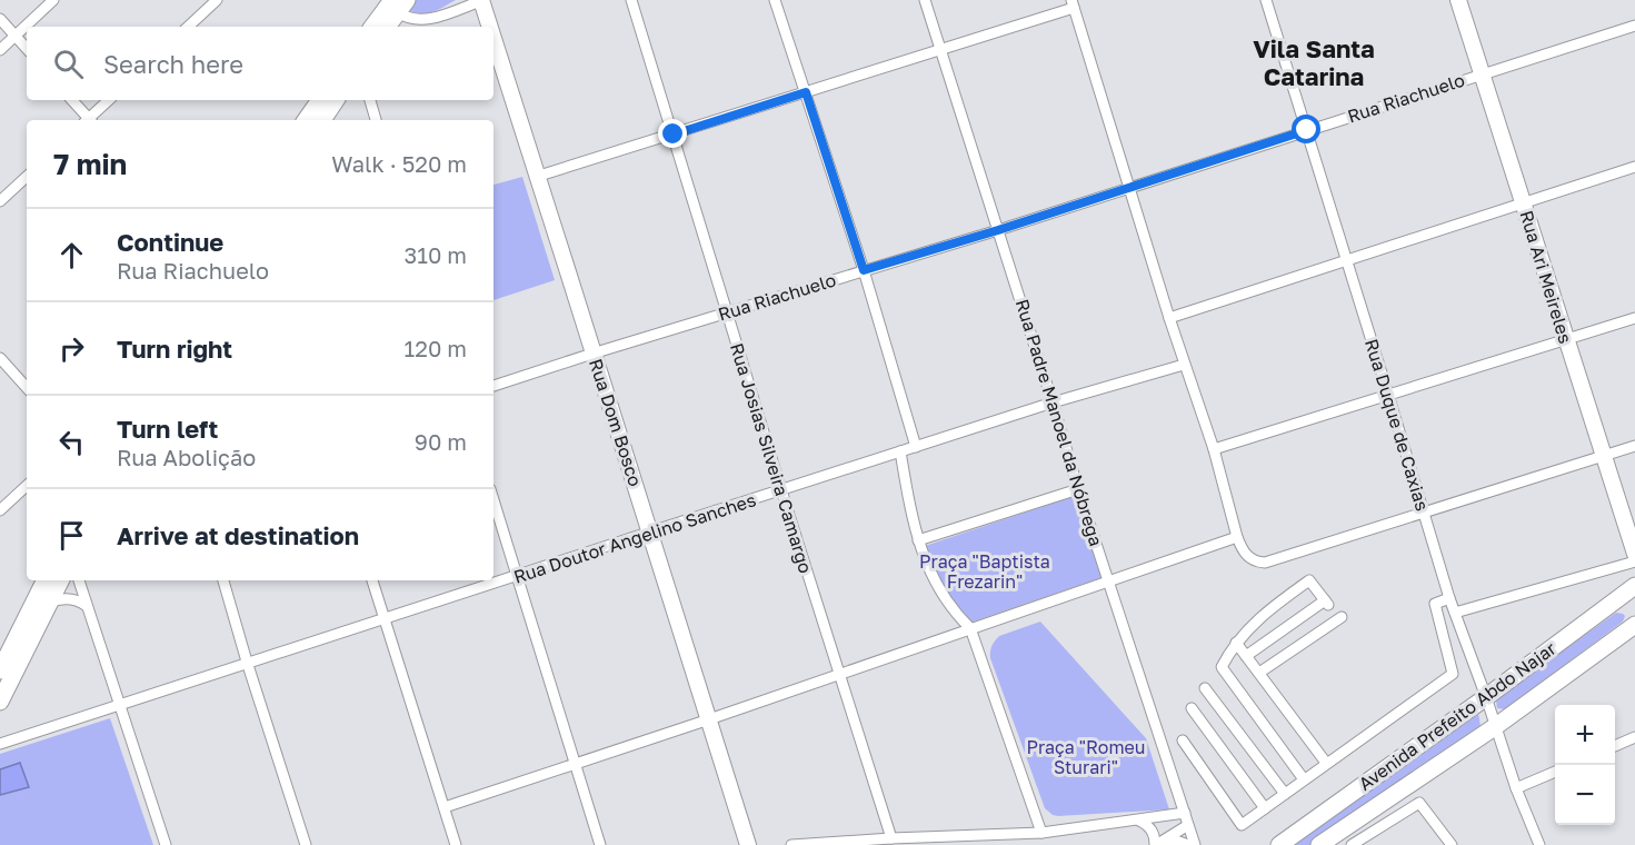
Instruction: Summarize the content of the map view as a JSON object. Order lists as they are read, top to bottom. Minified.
{"streets":{"main road":["Rua Ari Meireles","Rua Dom Bosco","Avenida Prefeito Abdo Najar"],"street":["Rua Riachuelo","Rua Padre Manoel da Nóbrega","Rua Duque de Caxias","Rua Josias Silveira Camargo","Rua Doutor Angelino Sanches"]},"crossings":[["Rua Riachuelo","Rua Ari Meireles"],["Rua Riachuelo","Rua Dom Bosco"],["Rua Riachuelo","Rua Padre Manoel da Nóbrega"],["Rua Riachuelo","Rua Duque de Caxias"],["Rua Riachuelo","Rua Josias Silveira Camargo"],["Rua Dom Bosco","Rua Doutor Angelino Sanches"],["Rua Padre Manoel da Nóbrega","Rua Doutor Angelino Sanches"],["Rua Duque de Caxias","Avenida Prefeito Abdo Najar"],["Rua Josias Silveira Camargo","Rua Doutor Angelino Sanches"]],"districts":["Vila Santa Catarina"],"parks":["Praça \"Baptista Frezarin\"","Praça \"Romeu Sturari\""],"page":{"search":"Search here","heading":["7 min","Walk · 520 m"],"list":[["Continue","Rua Riachuelo","310 m"],["Turn right","120 m"],["Turn left","Rua Abolição","90 m"],"Arrive at destination"],"map_buttons":["+","−"]}}
